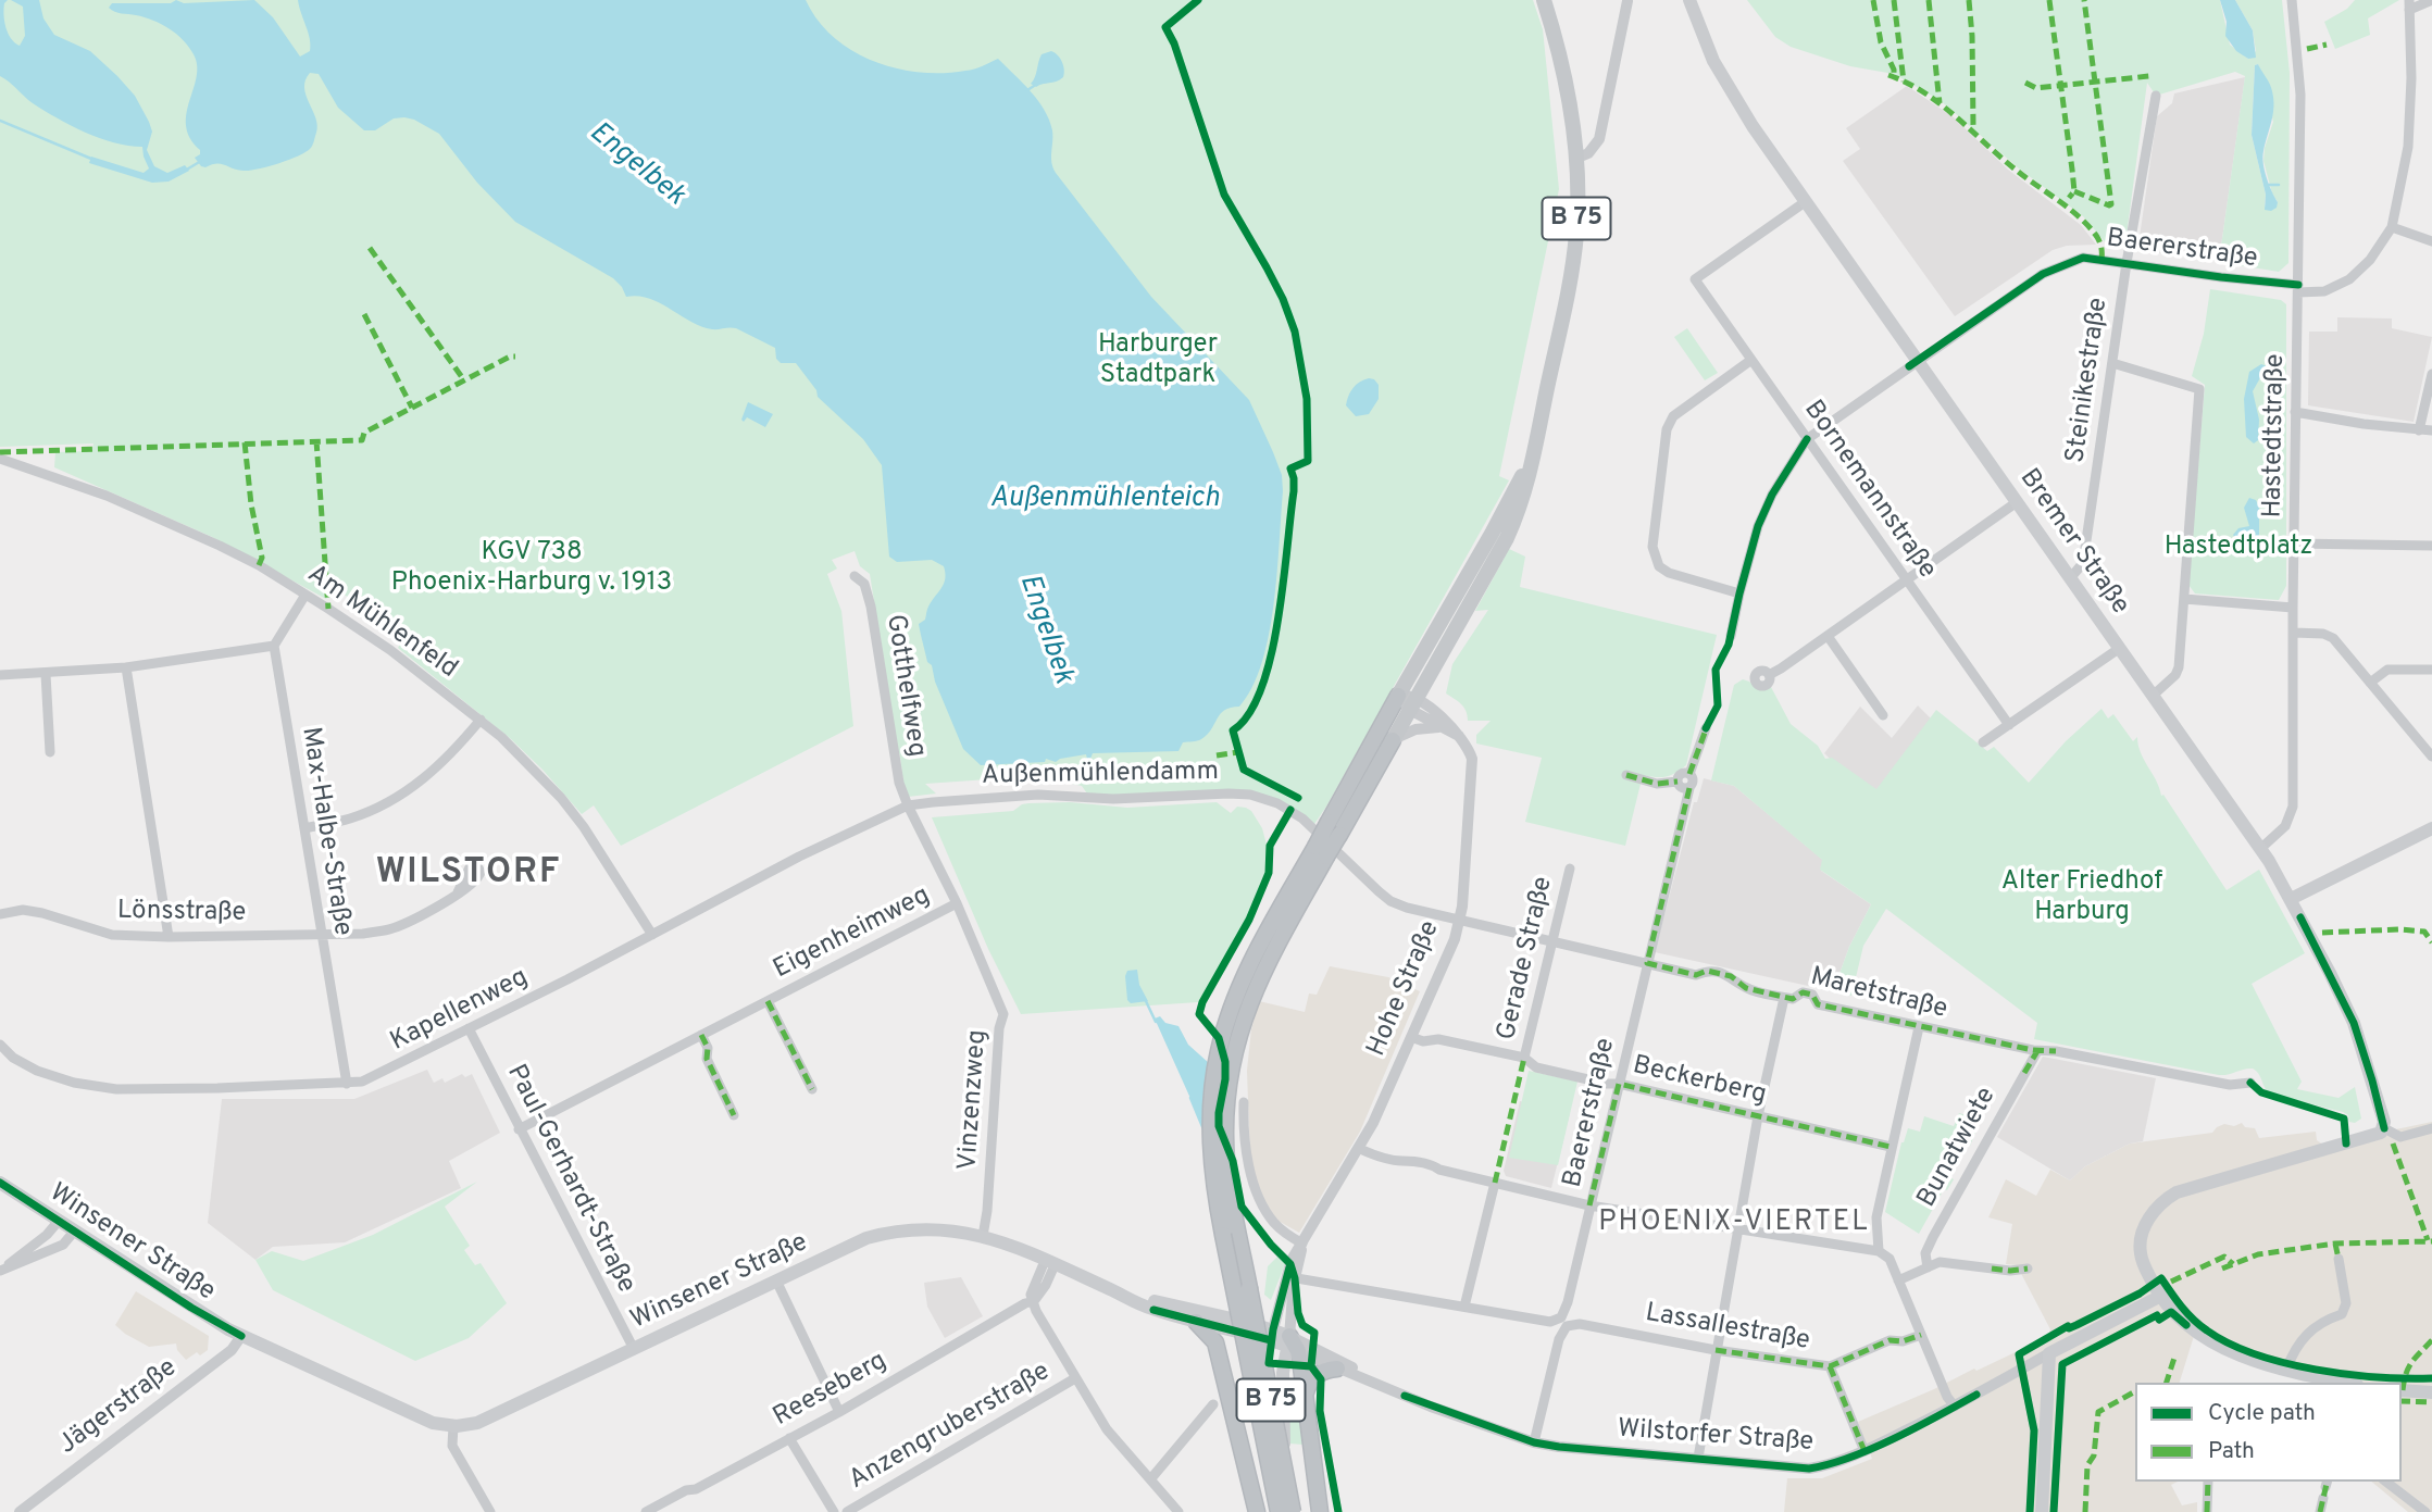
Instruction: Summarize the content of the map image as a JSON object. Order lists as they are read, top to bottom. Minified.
{"streets":{"highway":["B 75"],"main road":["Bremer Straße","Winsener Straße","Wilstorfer Straße"],"street":["Baererstraße","Steinikestraße","Hastedtstraße","Bornemannstraße","Am Mühlenfeld","Gotthelfweg","Außenmühlendamm","Max-Halbe-Straße","Lönsstraße","Eigenheimweg","Gerade Straße","Hohe Straße","Maretstraße","Kapellenweg","Beckerberg","Vinzenzweg","Bunatwiete","Paul-Gerhardt-Straße","Lassallestraße","Reeseberg","Jägerstraße","Anzengruberstraße"]},"crossings":[["B 75","Hohe Straße"],["B 75","Winsener Straße"],["B 75","Wilstorfer Straße"],["Baererstraße","Steinikestraße"],["Baererstraße","Hastedtstraße"],["Baererstraße","Bornemannstraße"],["Baererstraße","Bremer Straße"],["Baererstraße","Maretstraße"],["Baererstraße","Beckerberg"],["Baererstraße","Lassallestraße"],["Baererstraße","Wilstorfer Straße"],["Steinikestraße","Bremer Straße"],["Hastedtstraße","Bremer Straße"],["Bornemannstraße","Bremer Straße"],["Am Mühlenfeld","Kapellenweg"],["Gotthelfweg","Außenmühlendamm"],["Gotthelfweg","Kapellenweg"],["Gotthelfweg","Vinzenzweg"],["Außenmühlendamm","Hohe Straße"],["Außenmühlendamm","Maretstraße"],["Außenmühlendamm","Kapellenweg"],["Außenmühlendamm","Vinzenzweg"],["Max-Halbe-Straße","Lönsstraße"],["Max-Halbe-Straße","Kapellenweg"],["Eigenheimweg","Vinzenzweg"],["Eigenheimweg","Paul-Gerhardt-Straße"],["Gerade Straße","Maretstraße"],["Gerade Straße","Beckerberg"],["Hohe Straße","Maretstraße"],["Hohe Straße","Beckerberg"],["Hohe Straße","Winsener Straße"],["Hohe Straße","Lassallestraße"],["Hohe Straße","Wilstorfer Straße"],["Maretstraße","Bunatwiete"],["Kapellenweg","Vinzenzweg"],["Kapellenweg","Paul-Gerhardt-Straße"],["Vinzenzweg","Winsener Straße"],["Paul-Gerhardt-Straße","Winsener Straße"],["Winsener Straße","Jägerstraße"],["Winsener Straße","Wilstorfer Straße"],["Reeseberg","Anzengruberstraße"]],"districts":["WILSTORF","PHOENIX-VIERTEL"],"water":["Engelbek","Außenmühlenteich"],"parks":["Harburger Stadtpark","Hastedtplatz","KGV 738 Phoenix-Harburg v. 1913","Alter Friedhof Harburg"],"legend":["Cycle path","Path"]}
